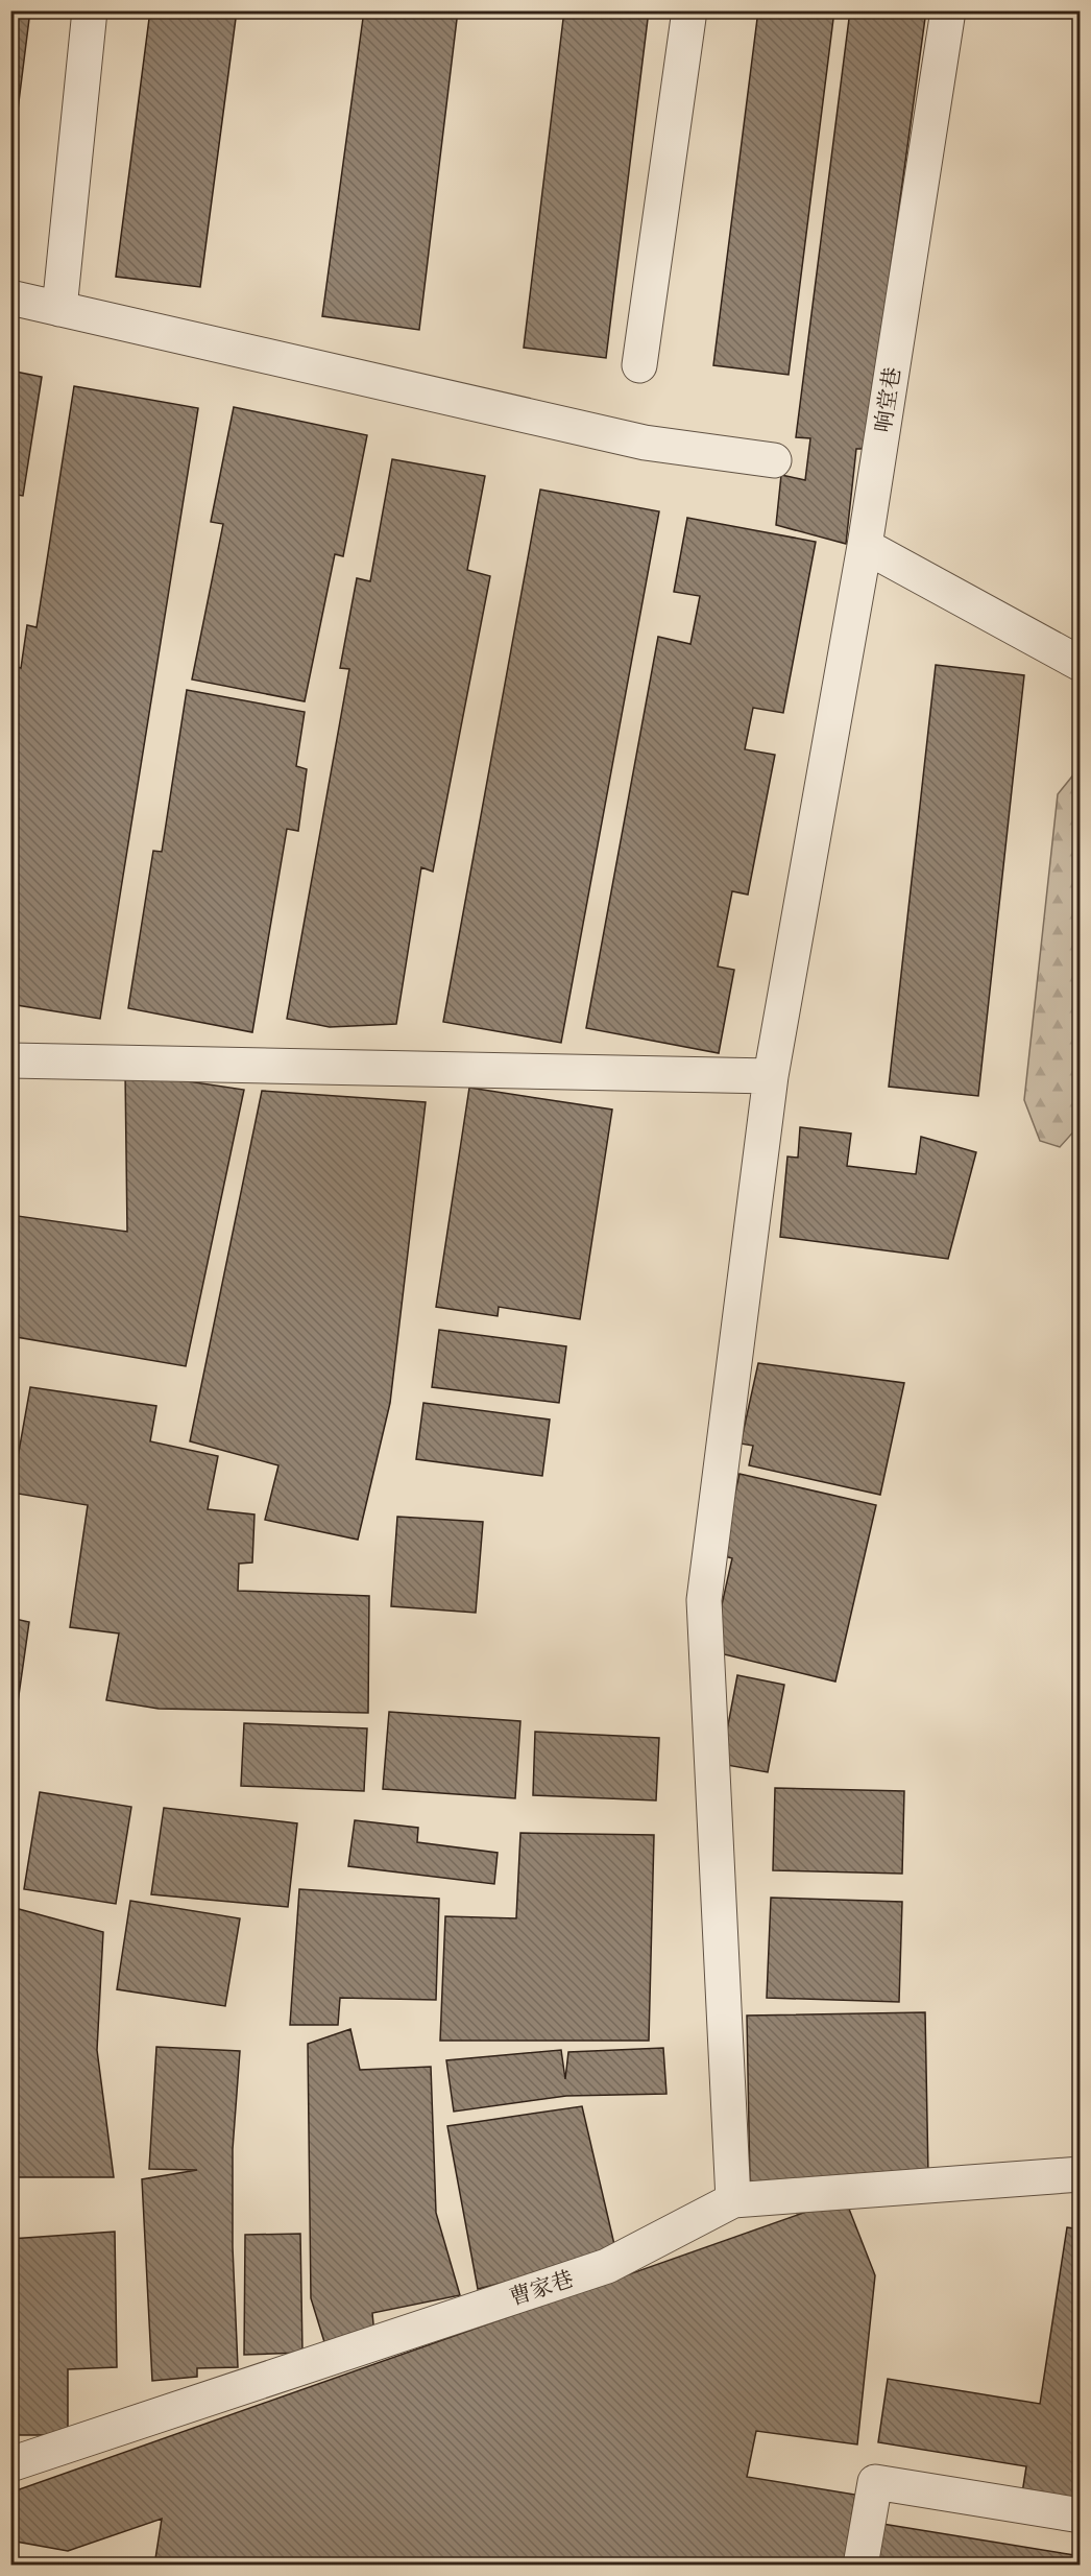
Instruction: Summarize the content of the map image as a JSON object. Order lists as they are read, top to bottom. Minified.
{"streets":{"street":["响堂巷","曹家巷"]},"crossings":[["响堂巷","曹家巷"]]}
